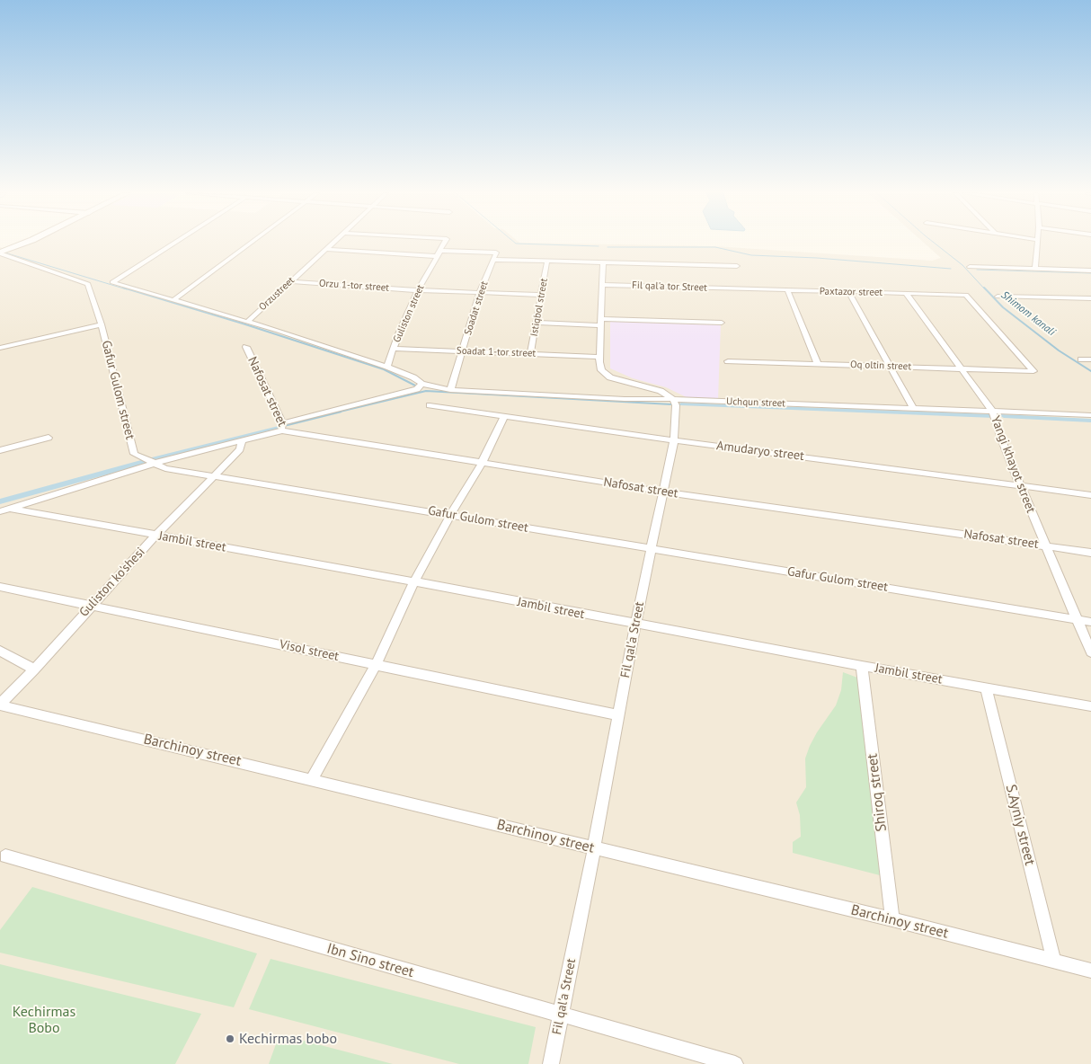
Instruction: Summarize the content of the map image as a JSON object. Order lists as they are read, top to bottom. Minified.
{"streets":{"street":["Orzu 1-tor street","Fil qal'a tor Street","Paxtazor street","Orzustreet","Istiqbol street","Soadat street","Guliston street","Soadat 1-tor street","Oq oltin street","Gafur Gulom street","Nafosat street","Uchqun street","Amudaryo street","Yangi khayot street","Jambil street","Guliston ko'shesi","Fil qal'a Street","Visol street","Barchinoy street","Shiroq street","S.Ayniy street","Ibn Sino street"]},"crossings":[["Orzu 1-tor street","Orzustreet"],["Orzu 1-tor street","Istiqbol street"],["Orzu 1-tor street","Soadat street"],["Orzu 1-tor street","Guliston street"],["Fil qal'a tor Street","Paxtazor street"],["Paxtazor street","Oq oltin street"],["Paxtazor street","Yangi khayot street"],["Orzustreet","Uchqun street"],["Istiqbol street","Soadat 1-tor street"],["Soadat street","Guliston street"],["Soadat street","Soadat 1-tor street"],["Soadat street","Uchqun street"],["Guliston street","Soadat 1-tor street"],["Guliston street","Uchqun street"],["Oq oltin street","Yangi khayot street"],["Gafur Gulom street","Yangi khayot street"],["Gafur Gulom street","Guliston ko'shesi"],["Gafur Gulom street","Fil qal'a Street"],["Nafosat street","Yangi khayot street"],["Nafosat street","Fil qal'a Street"],["Uchqun street","Yangi khayot street"],["Uchqun street","Fil qal'a Street"],["Amudaryo street","Yangi khayot street"],["Amudaryo street","Fil qal'a Street"],["Jambil street","Guliston ko'shesi"],["Jambil street","Fil qal'a Street"],["Jambil street","Shiroq street"],["Jambil street","S.Ayniy street"],["Guliston ko'shesi","Visol street"],["Guliston ko'shesi","Barchinoy street"],["Fil qal'a Street","Visol street"],["Fil qal'a Street","Barchinoy street"],["Fil qal'a Street","Ibn Sino street"],["Barchinoy street","Shiroq street"],["Barchinoy street","S.Ayniy street"]],"water":["Shimom kanali"],"parks":["Kechirmas Bobo"],"places":["Kechirmas bobo"]}
